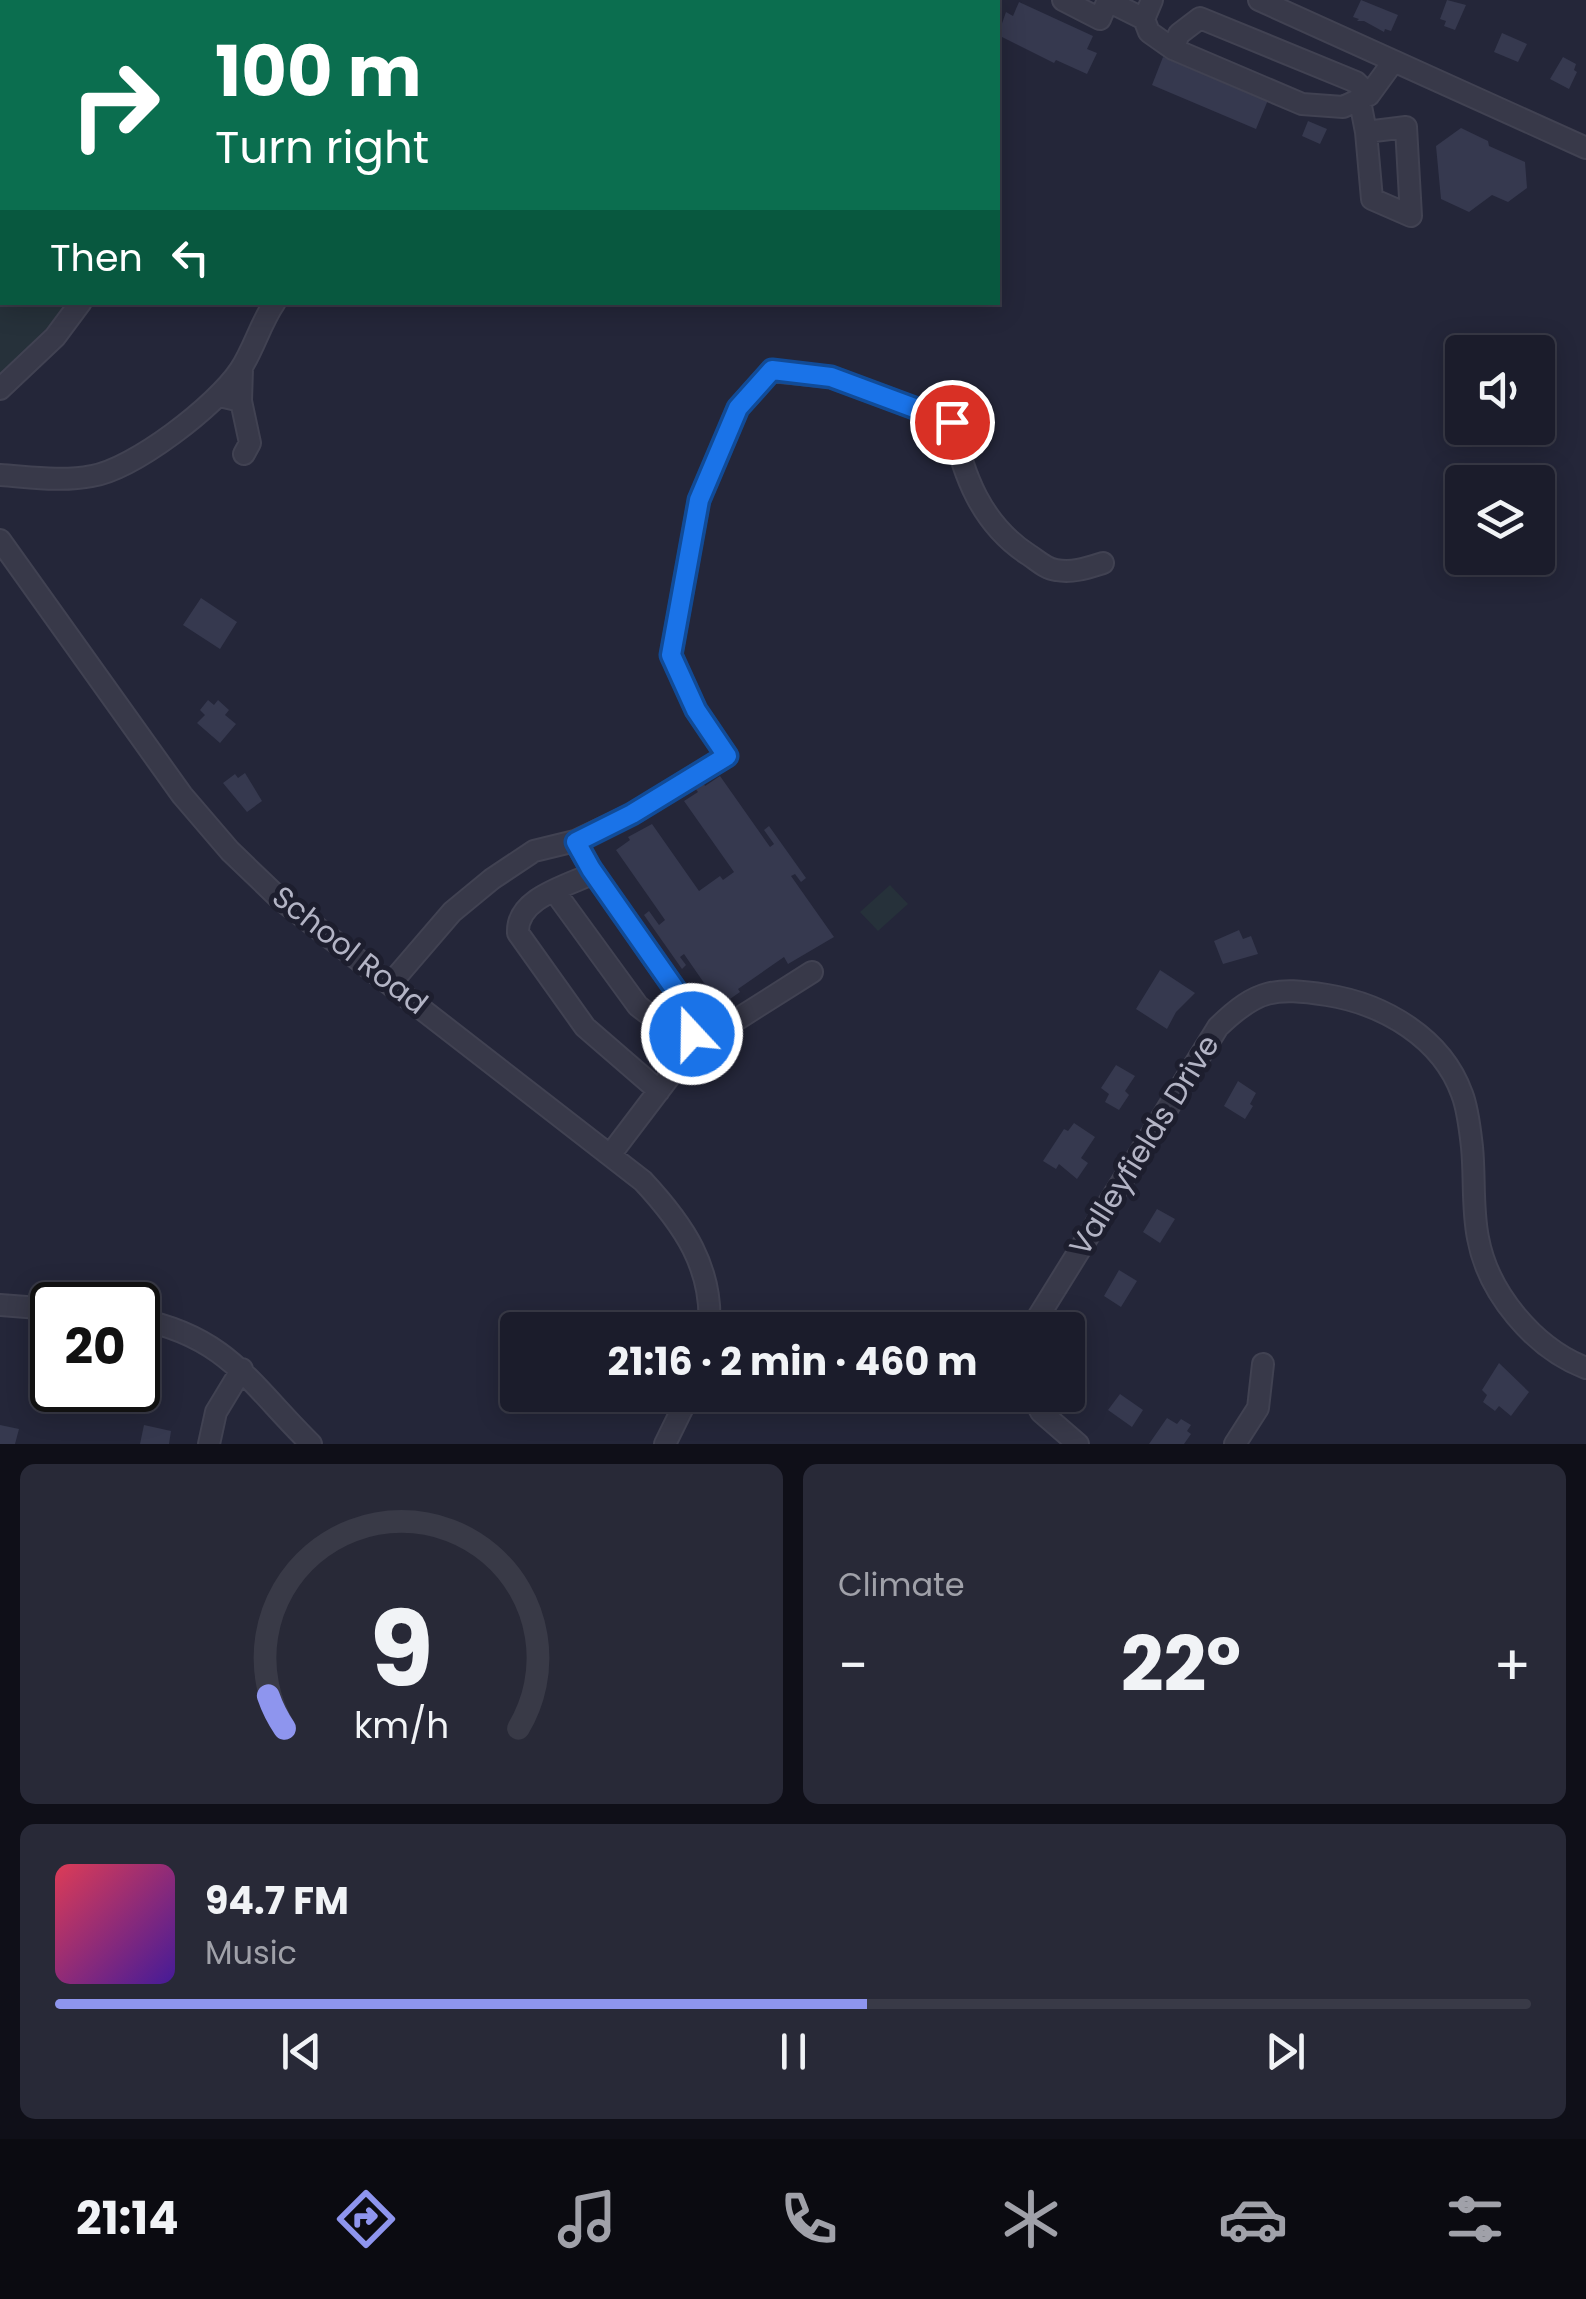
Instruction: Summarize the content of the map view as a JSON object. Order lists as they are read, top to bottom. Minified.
{"streets":{"street":["School Road","Valleyfields Drive"]},"page":{"turn":["100 m","Turn right"],"then":"Then","limit":"20","trip":"21:16 · 2 min · 460 m","tile":"Climate","heat":["−","22°","+"],"song":["94.7 FM","Music"],"tabs":"21:14","gauge":["9","km/h"]}}
